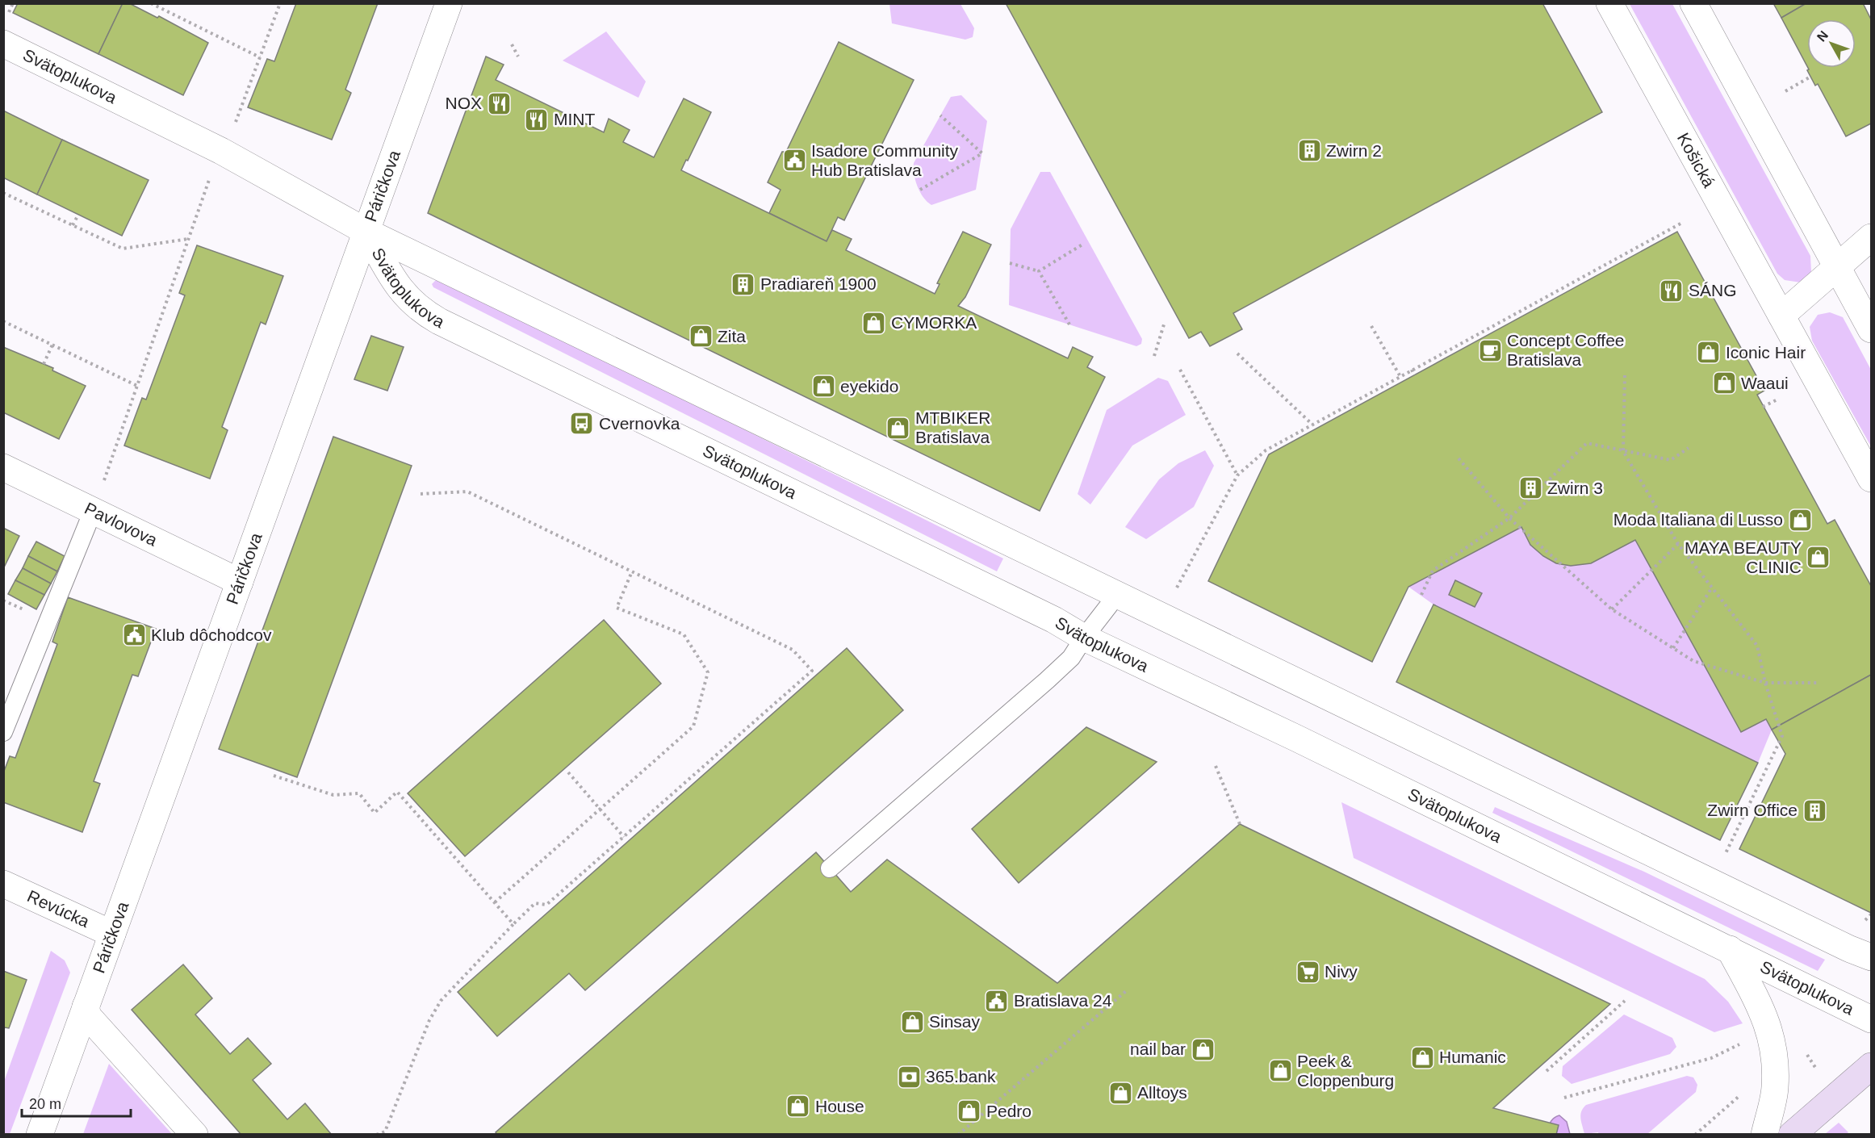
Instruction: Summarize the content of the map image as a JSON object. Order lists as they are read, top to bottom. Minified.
{"streets":{"street":["Svätoplukova","Košická","Páričkova","Pavlovova","Revúcka"]},"crossings":[["Svätoplukova","Páričkova"],["Páričkova","Pavlovova"],["Páričkova","Revúcka"]],"places":{"restaurant":["NOX","MINT","SÁNG"],"building":["Zwirn 2","Pradiareň 1900","Zwirn 3","Zwirn Office"],"public building":["Isadore Community Hub Bratislava","Klub dôchodcov","Bratislava 24"],"shop":["CYMORKA","Zita","Iconic Hair","Waaui","eyekido","MTBIKER Bratislava","Moda Italiana di Lusso","MAYA BEAUTY CLINIC","Sinsay","nail bar","Humanic","Peek & Cloppenburg","Alltoys","House","Pedro"],"cafe":["Concept Coffee Bratislava"],"bus stop":["Cvernovka"],"supermarket":["Nivy"],"bank":["365.bank"]},"scale_bar":"20 m","north":"top left"}
